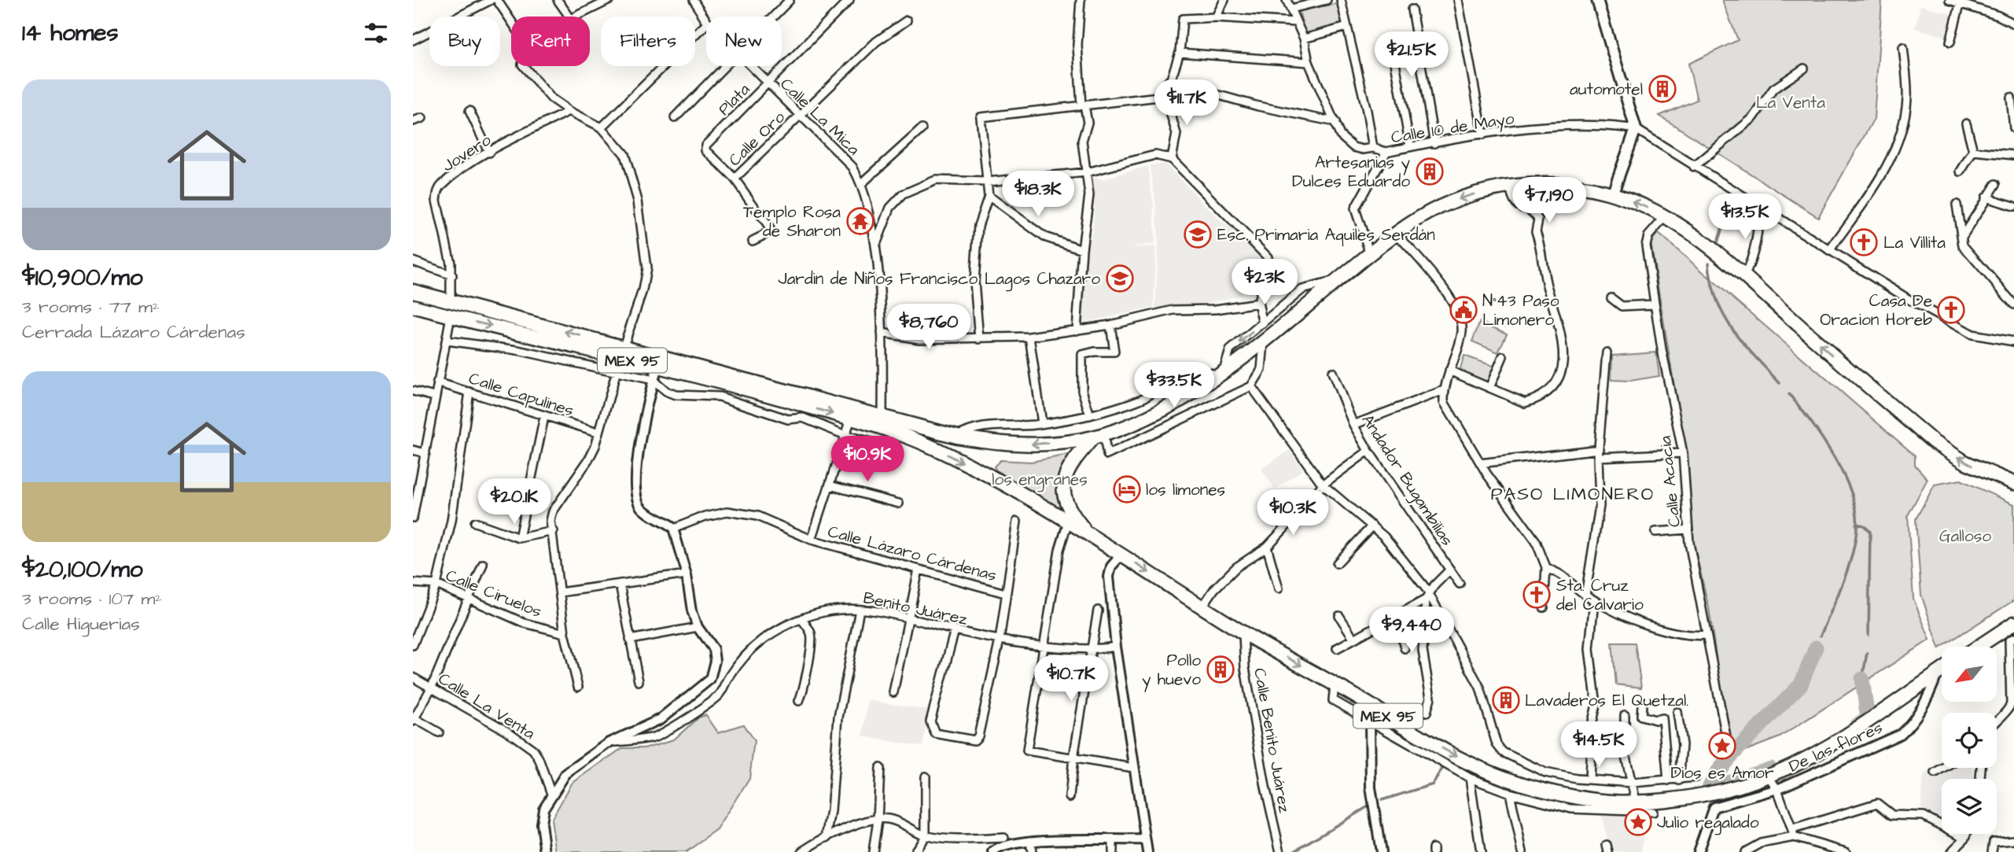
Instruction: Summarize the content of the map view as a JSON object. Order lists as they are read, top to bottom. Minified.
{"streets":{"highway":["MEX 95"],"street":["Plata","Calle La Mica","Calle 10 de Mayo","Calle Oro","Jovero","Calle Capulines","Andador Bugambilias","Calle Acacia","Calle Lázaro Cárdenas","Calle Ciruelos","Benito Juárez","Calle La Venta","Calle Benito Juárez","De las flores"]},"crossings":[["Plata","Calle La Mica"],["Plata","Calle Oro"],["Calle La Mica","Calle Oro"],["Calle La Mica","MEX 95"],["Calle 10 de Mayo","MEX 95"],["Jovero","MEX 95"],["MEX 95","Calle Acacia"],["MEX 95","Calle Lázaro Cárdenas"],["MEX 95","Calle Benito Juárez"],["MEX 95","De las flores"]],"districts":["PASO LIMONERO"],"parks":["La Venta","los engranes","Galloso"],"places":{"building":["automotel","Artesanias y Dulces Eduardo","Pollo y huevo","Lavaderos El Quetzal."],"temple":["Templo Rosa de Sharon"],"school or university":["Esc. Primaria Aquiles Serdán","Jardin de Niños Francisco Lagos Chazaro"],"church":["La Villita","Casa De Oracion Horeb","Sta. Cruz del Calvario"],"public building":["N°43 Paso Limonero"],"hotel":["los limones"],"place":["Dios es Amor","Julio regalado"]},"north":"bottom left","page":{"heading":"14 homes","chip":["Buy","Rent","Filters","New"],"price":["$21.5K","$11.7K","$18.3K","$7,190","$13.5K","$23K","$8,760","$33.5K","$10.9K","$20.1K","$10.3K","$9,440","$10.7K","$14.5K"],"list":[{"name":"$10,900/mo","note":"3 rooms · 77 m² · Cerrada Lázaro Cárdenas"},{"name":"$20,100/mo","note":"3 rooms · 107 m² · Calle Higuerias"}]}}
